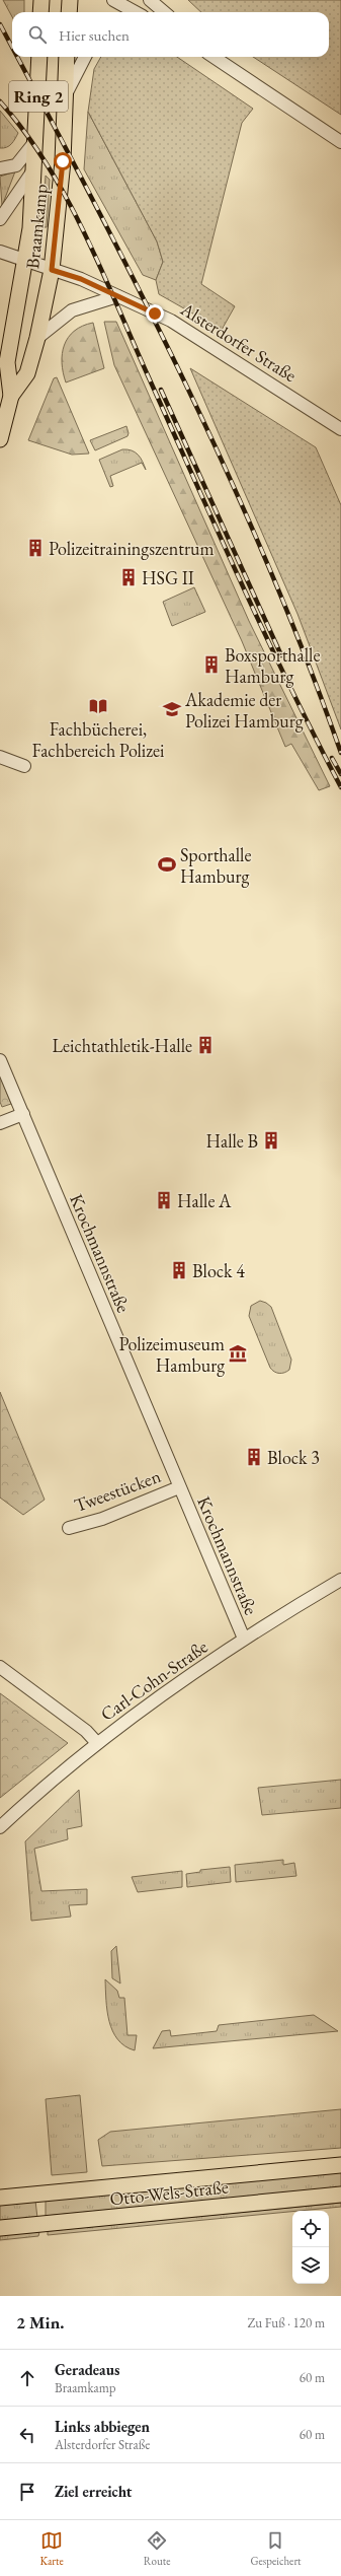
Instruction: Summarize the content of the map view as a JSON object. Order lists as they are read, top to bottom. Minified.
{"streets":{"main road":["Ring 2","Braamkamp","Otto-Wels-Straße"],"street":["Alsterdorfer Straße","Krochmannstraße","Tweestücken","Carl-Cohn-Straße"]},"crossings":[["Braamkamp","Alsterdorfer Straße"],["Krochmannstraße","Tweestücken"],["Krochmannstraße","Carl-Cohn-Straße"]],"places":{"building":["Polizeitrainingszentrum","HSG II","Boxsporthalle Hamburg","Leichtathletik-Halle","Halle B","Halle A","Block 4","Block 3"],"library":["Fachbücherei, Fachbereich Polizei"],"school or university":["Akademie der Polizei Hamburg"],"sports":["Sporthalle Hamburg"],"museum":["Polizeimuseum Hamburg"]},"page":{"search":"Hier suchen","heading":["2 Min.","Zu Fuß · 120 m"],"list":[["Geradeaus","Braamkamp","60 m"],["Links abbiegen","Alsterdorfer Straße","60 m"],"Ziel erreicht"],"nav":["Karte","Route","Gespeichert"]}}
